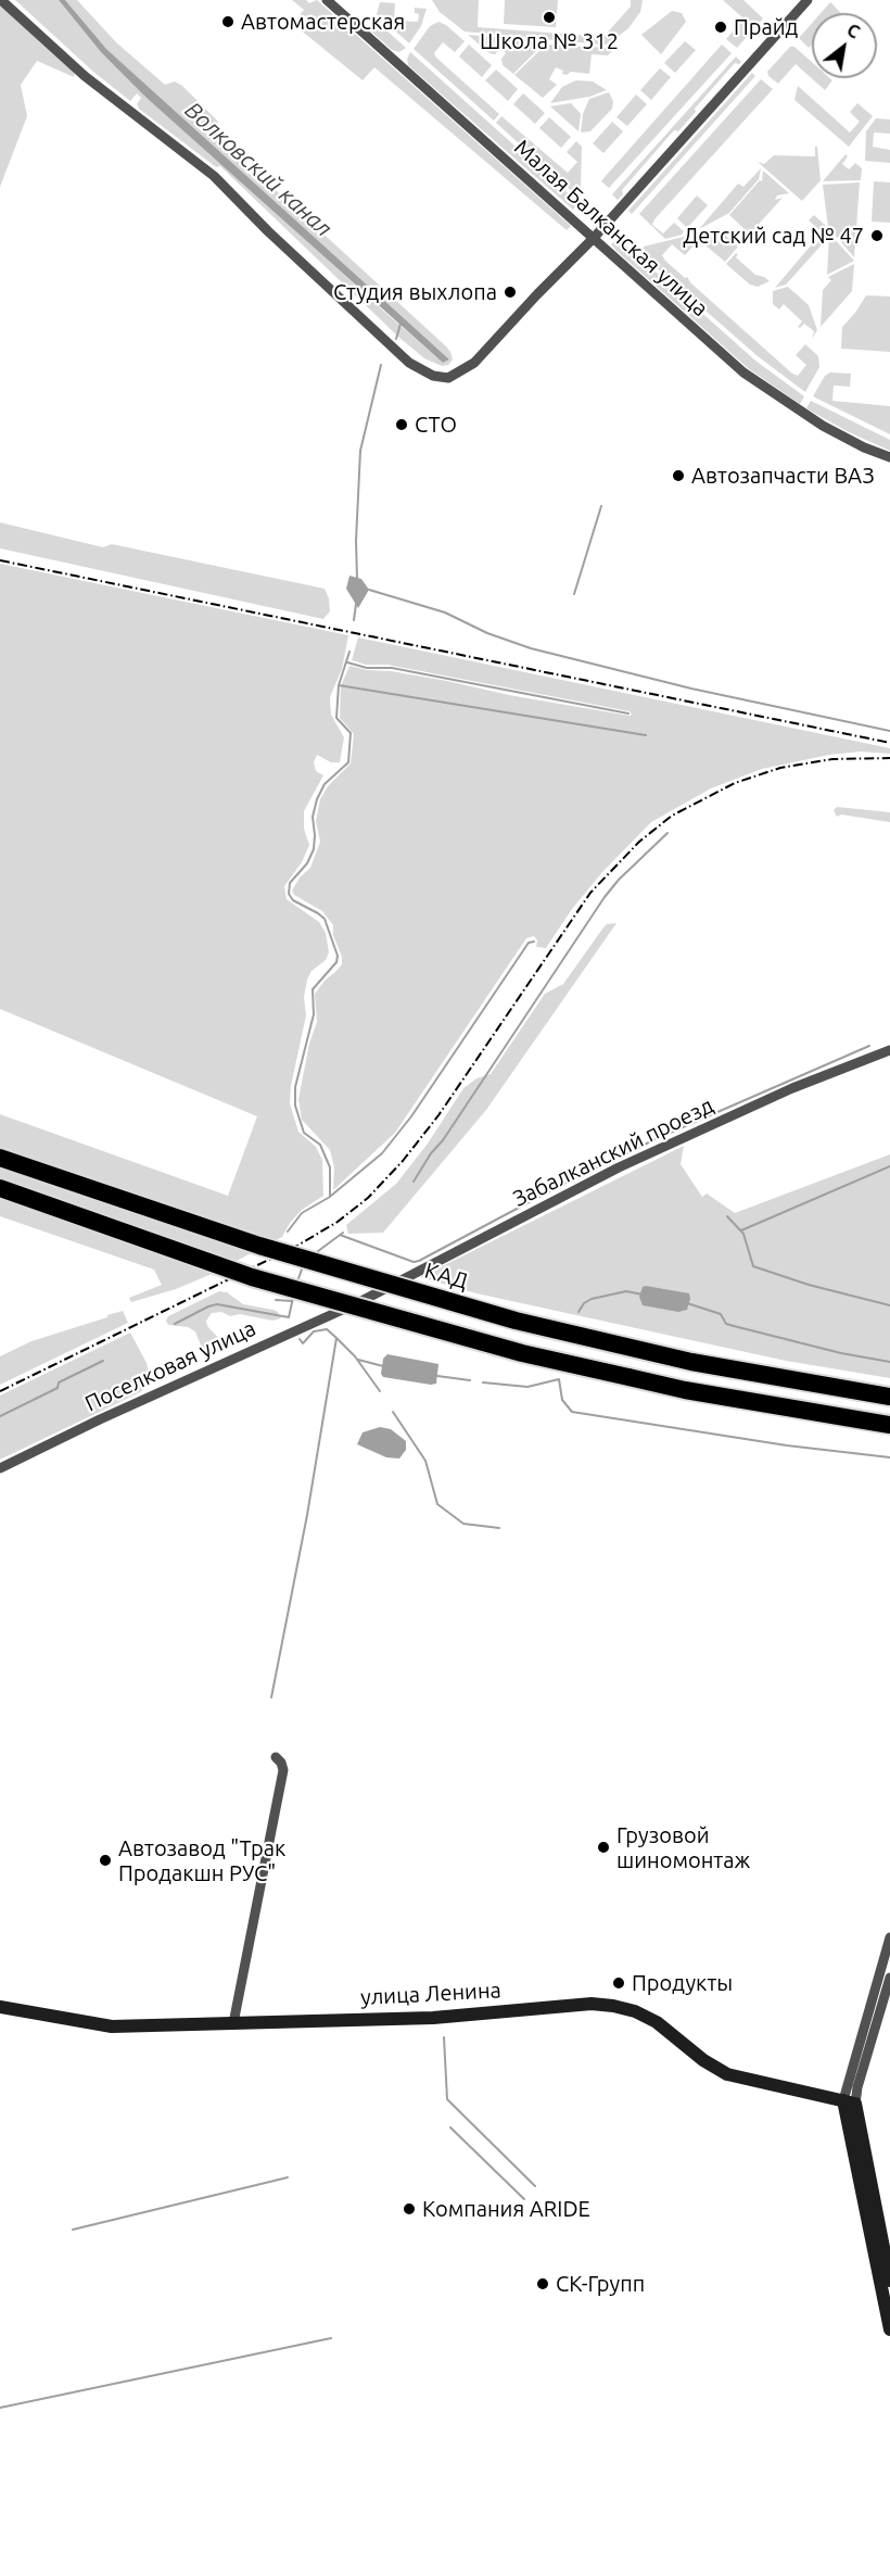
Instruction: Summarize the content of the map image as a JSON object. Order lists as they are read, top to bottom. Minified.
{"streets":{"highway":["КАД"],"street":["Малая Балканская улица","Забалканский проезд","Поселковая улица","улица Ленина"]},"crossings":[["Забалканский проезд","Поселковая улица"]],"water":["Волковский канал"],"places":["Школа № 312","Автомастерская","Прайд","Детский сад № 47","Студия выхлопа","СТО","Автозапчасти ВАЗ","Грузовой шиномонтаж","Автозавод \"Трак Продакшн РУС\"","Продукты","Компания ARIDE","СК-Групп"],"north":"top right"}
